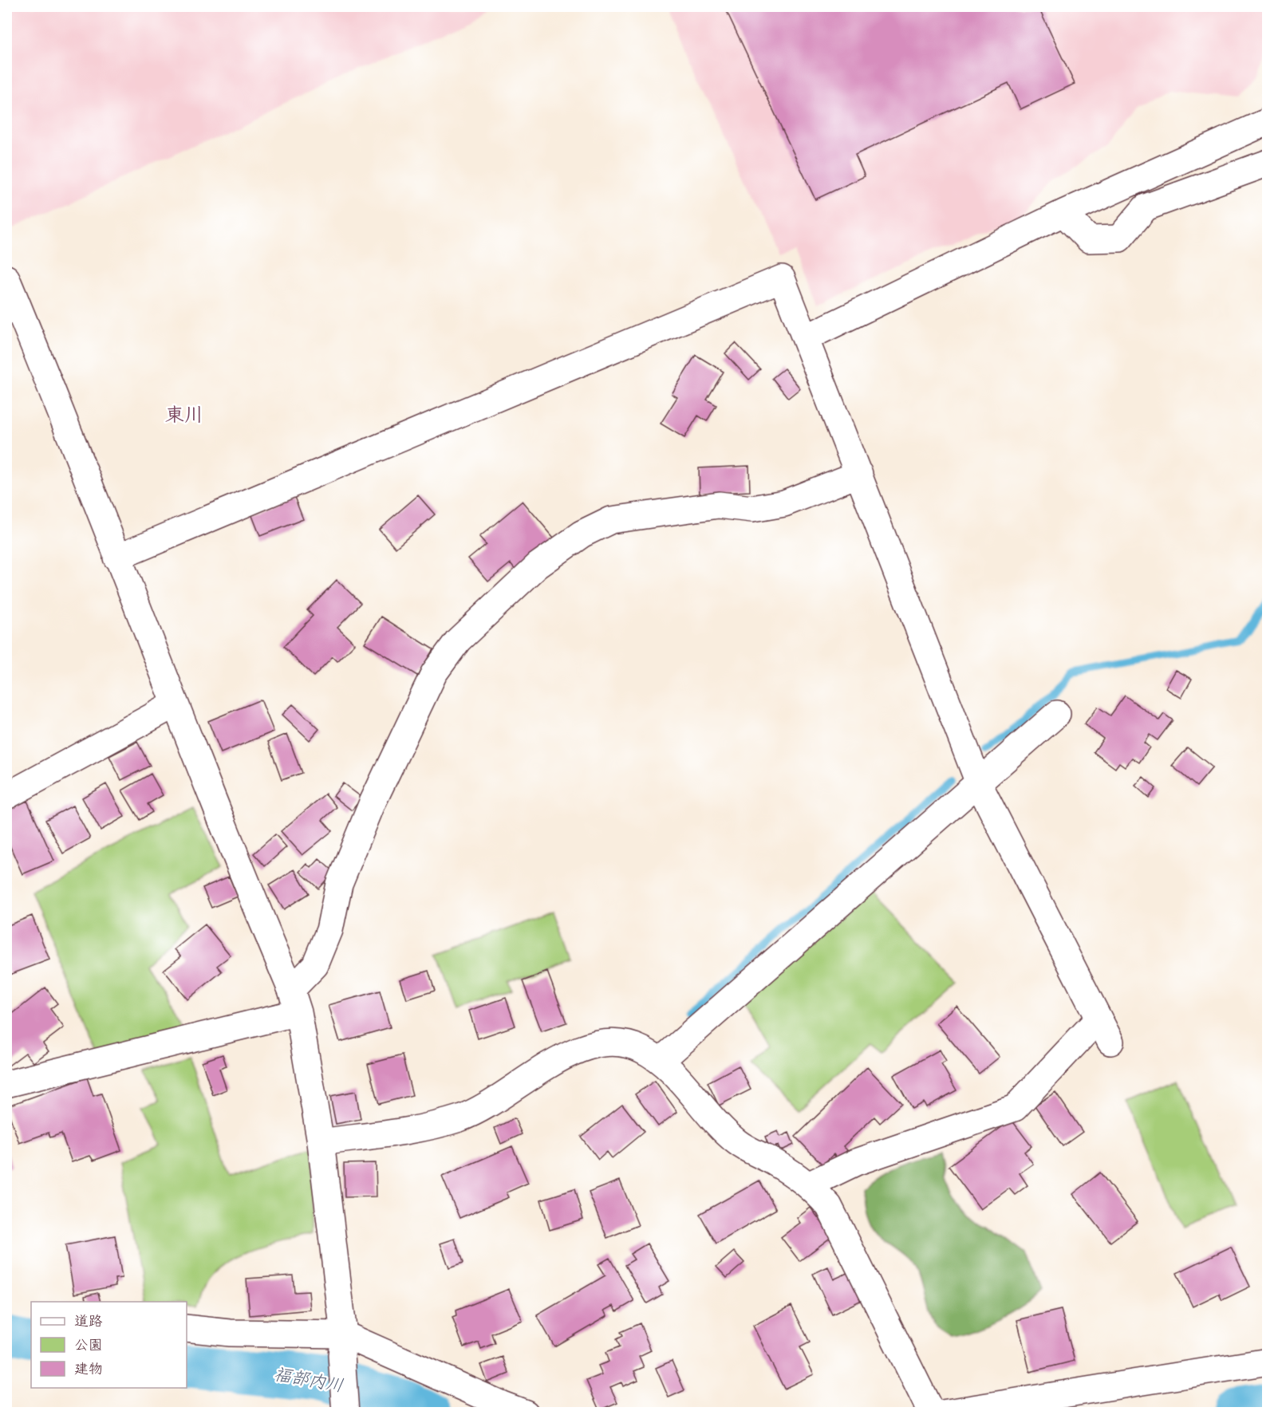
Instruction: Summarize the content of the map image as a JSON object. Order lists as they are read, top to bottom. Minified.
{"districts":["東川"],"water":["福部内川"],"legend":["道路","公園","建物"]}
